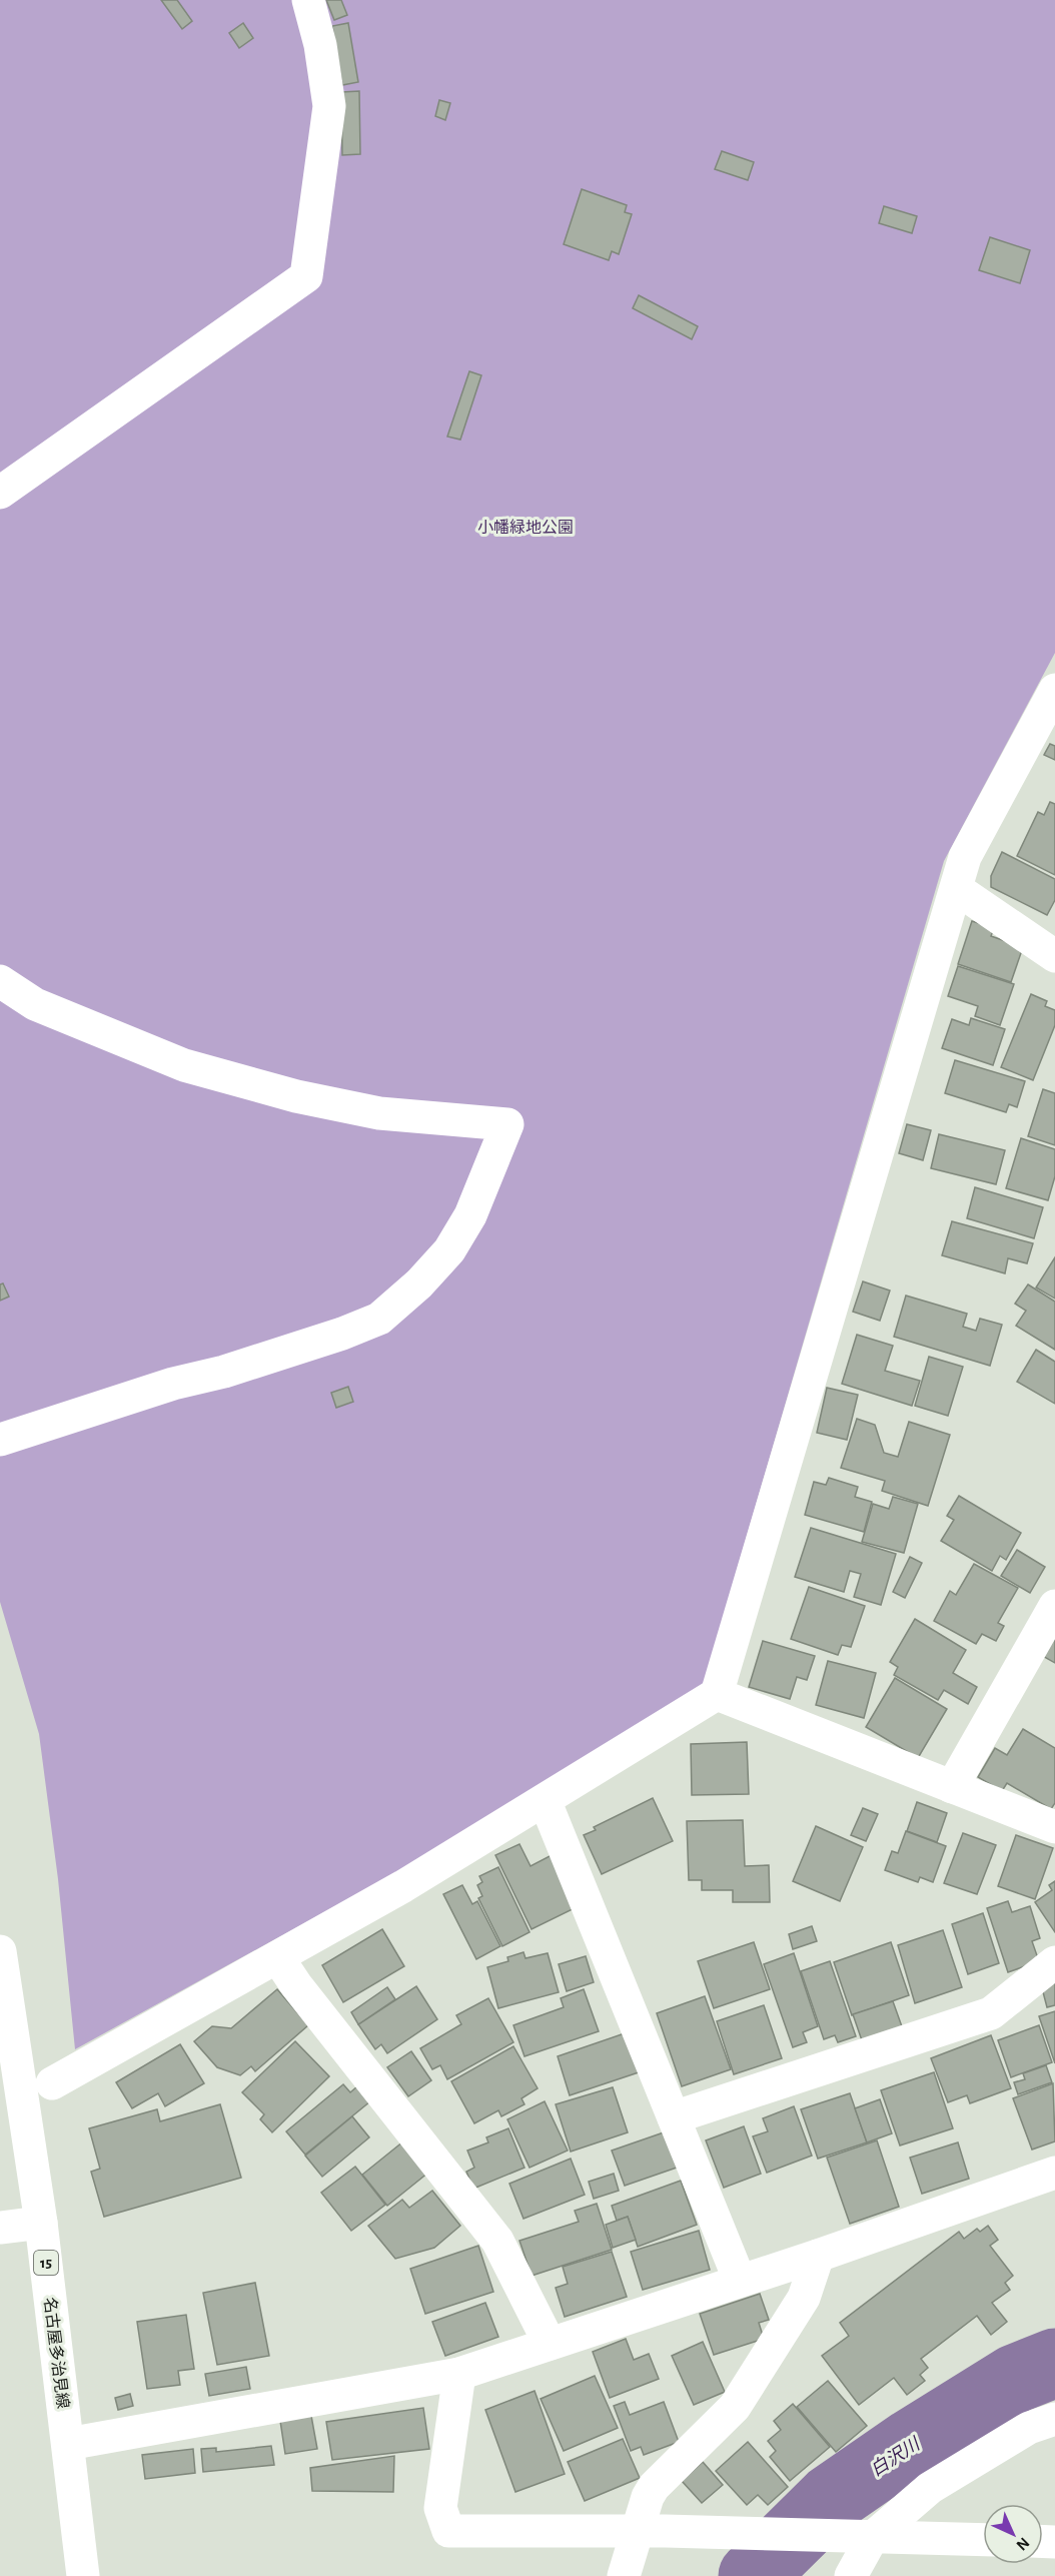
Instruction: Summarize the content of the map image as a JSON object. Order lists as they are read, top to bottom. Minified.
{"streets":{"street":["15","名古屋多治見線"]},"water":["白沢川"],"parks":["小幡緑地公園"],"north":"bottom right"}
